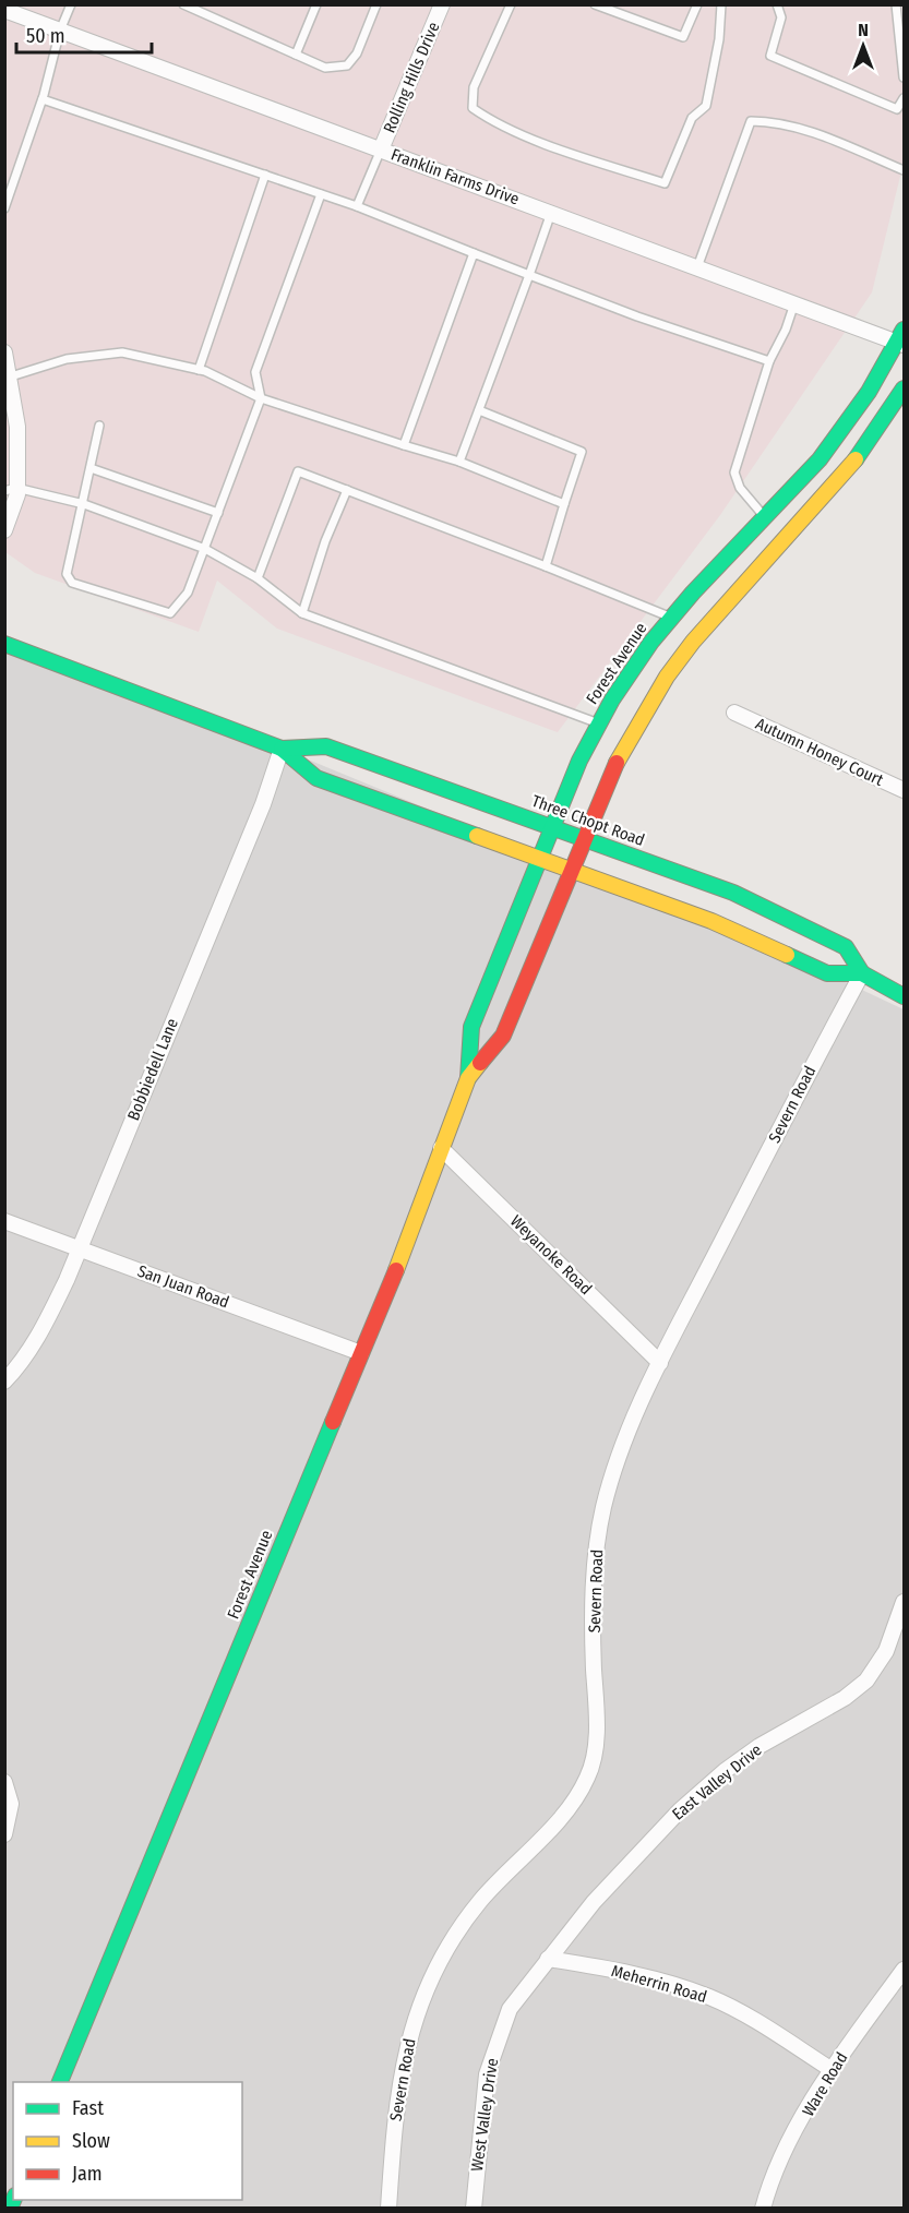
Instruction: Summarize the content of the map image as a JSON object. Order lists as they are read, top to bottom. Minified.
{"streets":{"main road":["Forest Avenue","Three Chopt Road"],"street":["Rolling Hills Drive","Franklin Farms Drive","Autumn Honey Court","Bobbiedell Lane","Severn Road","Weyanoke Road","San Juan Road","East Valley Drive","Meherrin Road","Ware Road","West Valley Drive"]},"crossings":[["Rolling Hills Drive","Franklin Farms Drive"],["Franklin Farms Drive","Forest Avenue"],["Forest Avenue","Three Chopt Road"],["Forest Avenue","Weyanoke Road"],["Forest Avenue","San Juan Road"],["Three Chopt Road","Bobbiedell Lane"],["Three Chopt Road","Severn Road"],["Bobbiedell Lane","San Juan Road"],["Severn Road","Weyanoke Road"],["East Valley Drive","Meherrin Road"],["East Valley Drive","West Valley Drive"],["Meherrin Road","Ware Road"],["Meherrin Road","West Valley Drive"]],"legend":["Fast","Slow","Jam"],"scale_bar":"50 m","north":"top"}
